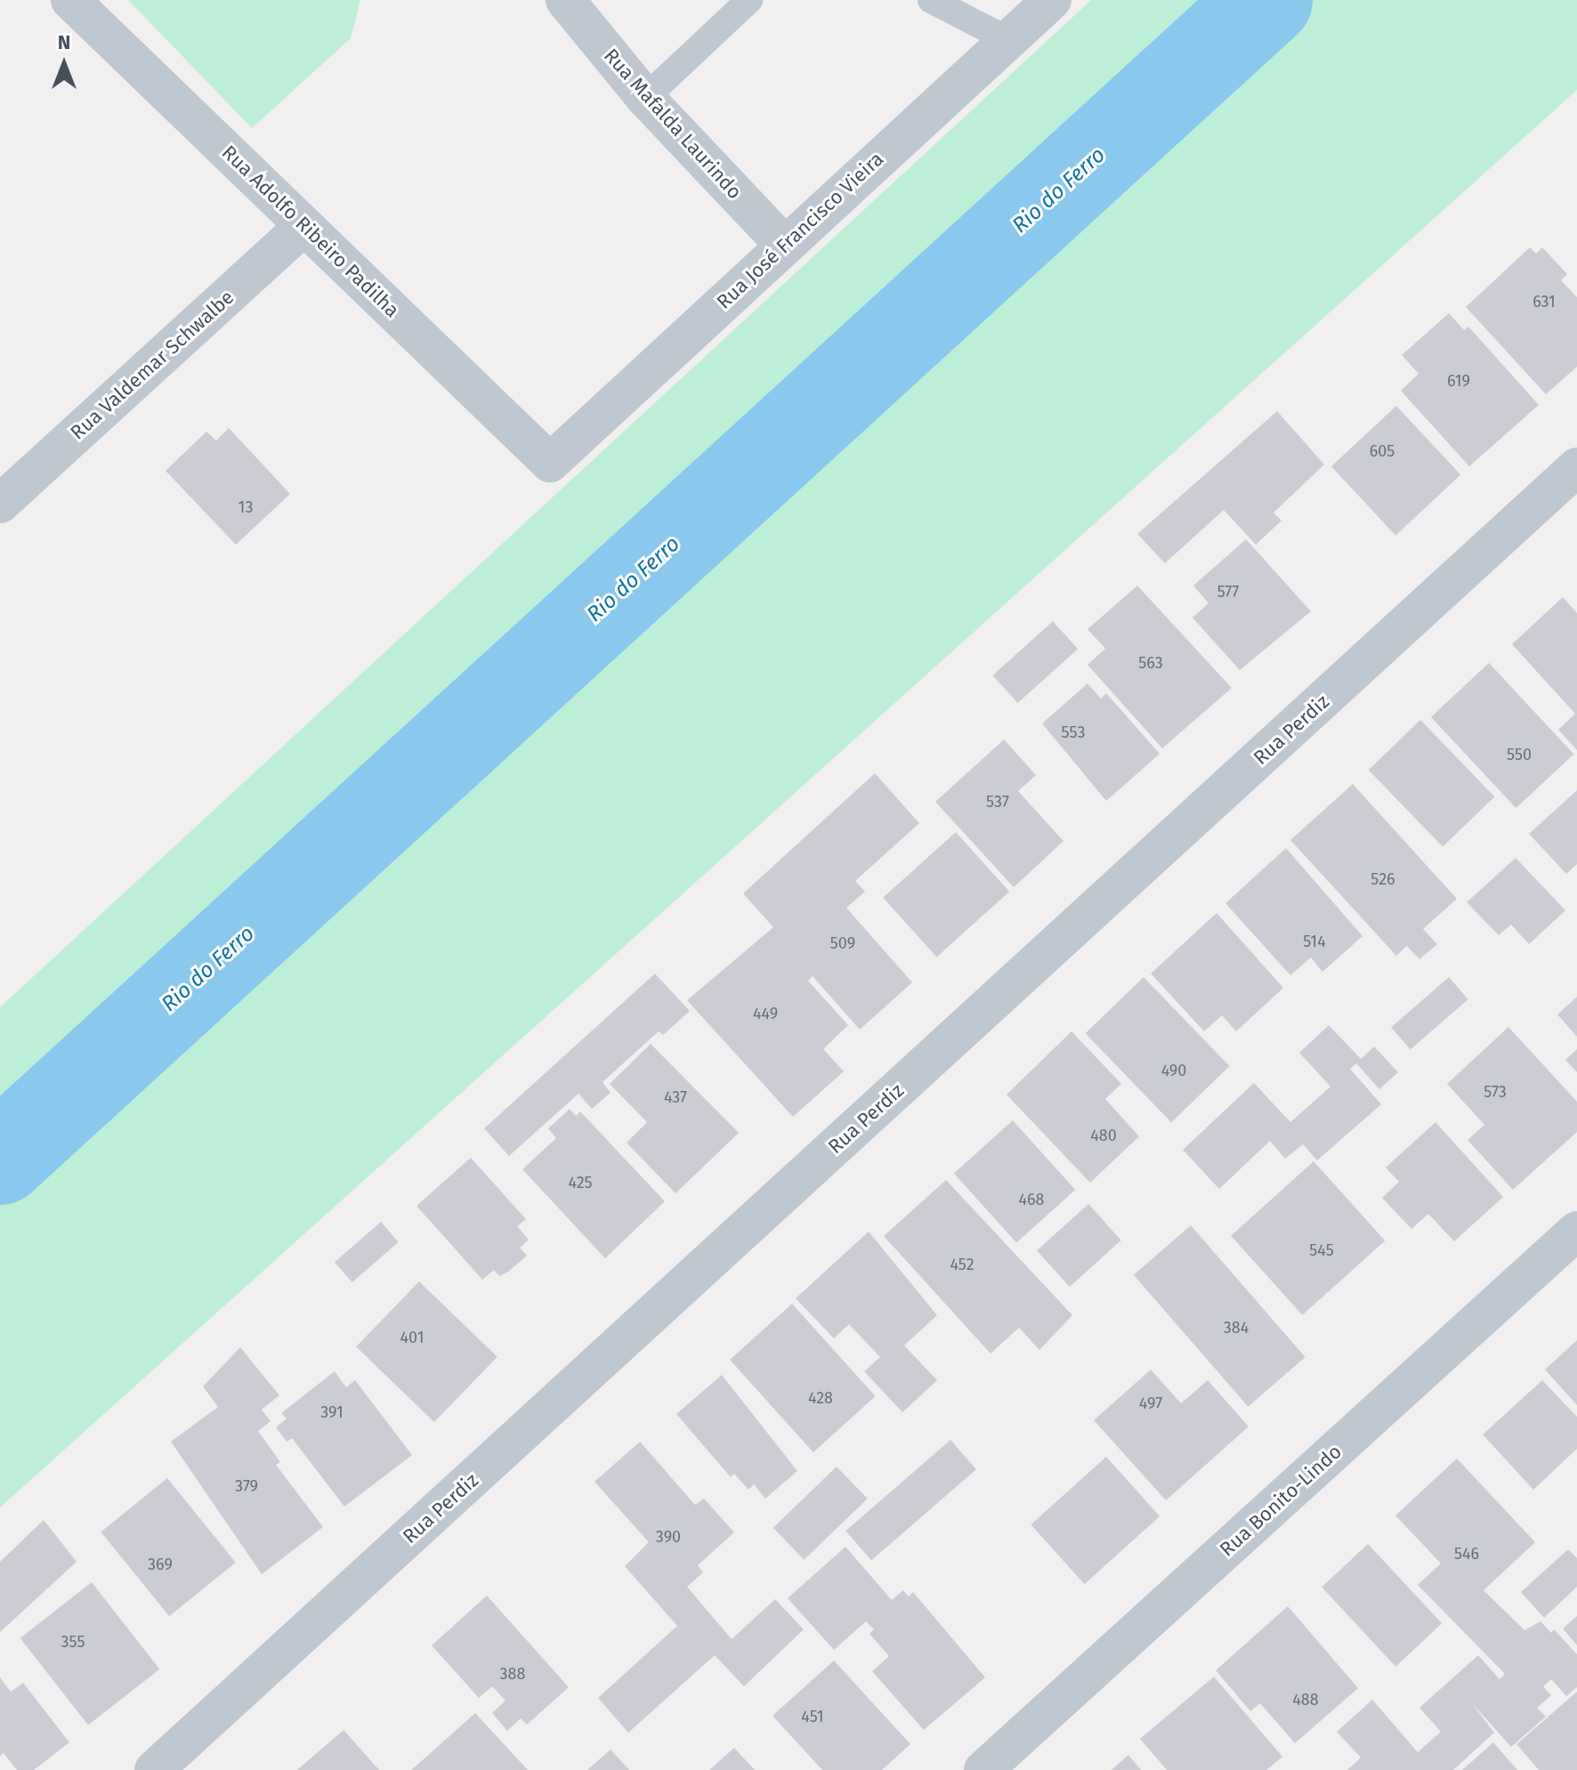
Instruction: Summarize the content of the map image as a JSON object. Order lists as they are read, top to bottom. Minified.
{"streets":{"street":["Rua Mafalda Laurindo","Rua José Francisco Vieira","Rua Adolfo Ribeiro Padilha","Rua Valdemar Schwalbe","Rua Perdiz","Rua Bonito-Lindo"]},"crossings":[["Rua Mafalda Laurindo","Rua José Francisco Vieira"],["Rua José Francisco Vieira","Rua Adolfo Ribeiro Padilha"],["Rua Adolfo Ribeiro Padilha","Rua Valdemar Schwalbe"]],"water":["Rio do Ferro"],"house_numbers":["631","619","605","13","577","563","553","550","537","526","514","509","449","490","573","437","480","425","468","545","452","384","401","428","497","391","379","390","546","369","355","388","488","451"],"north":"top"}
